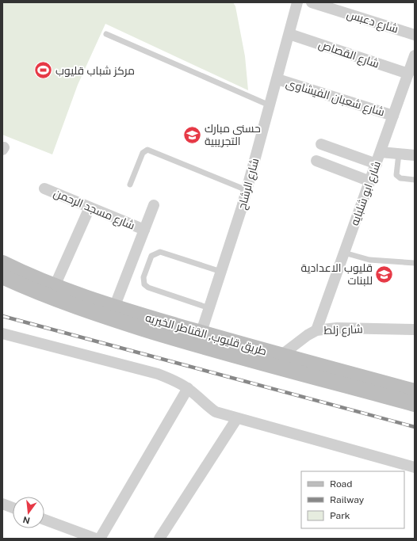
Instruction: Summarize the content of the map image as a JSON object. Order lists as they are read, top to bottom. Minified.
{"streets":{"main road":["طريق قليوب, القناطر الخيريه"],"street":["شارع دعبس","شارع القصاص","شارع شعبان الفيشاوى","شارع الرشاح","شارع ابو شلبايه","شارع مسجد الرحمن","شارع زلط"]},"crossings":[["شارع القصاص","شارع الرشاح"],["شارع القصاص","شارع ابو شلبايه"],["شارع شعبان الفيشاوى","شارع الرشاح"],["شارع شعبان الفيشاوى","شارع ابو شلبايه"],["شارع الرشاح","طريق قليوب, القناطر الخيريه"],["شارع ابو شلبايه","شارع زلط"],["شارع زلط","طريق قليوب, القناطر الخيريه"]],"places":{"sports":["مركز شباب قليوب"],"school or university":["حسني مبارك التجريبية","قليوب الاعدادية للبنات"]},"legend":["Road","Railway","Park"],"north":"bottom"}
